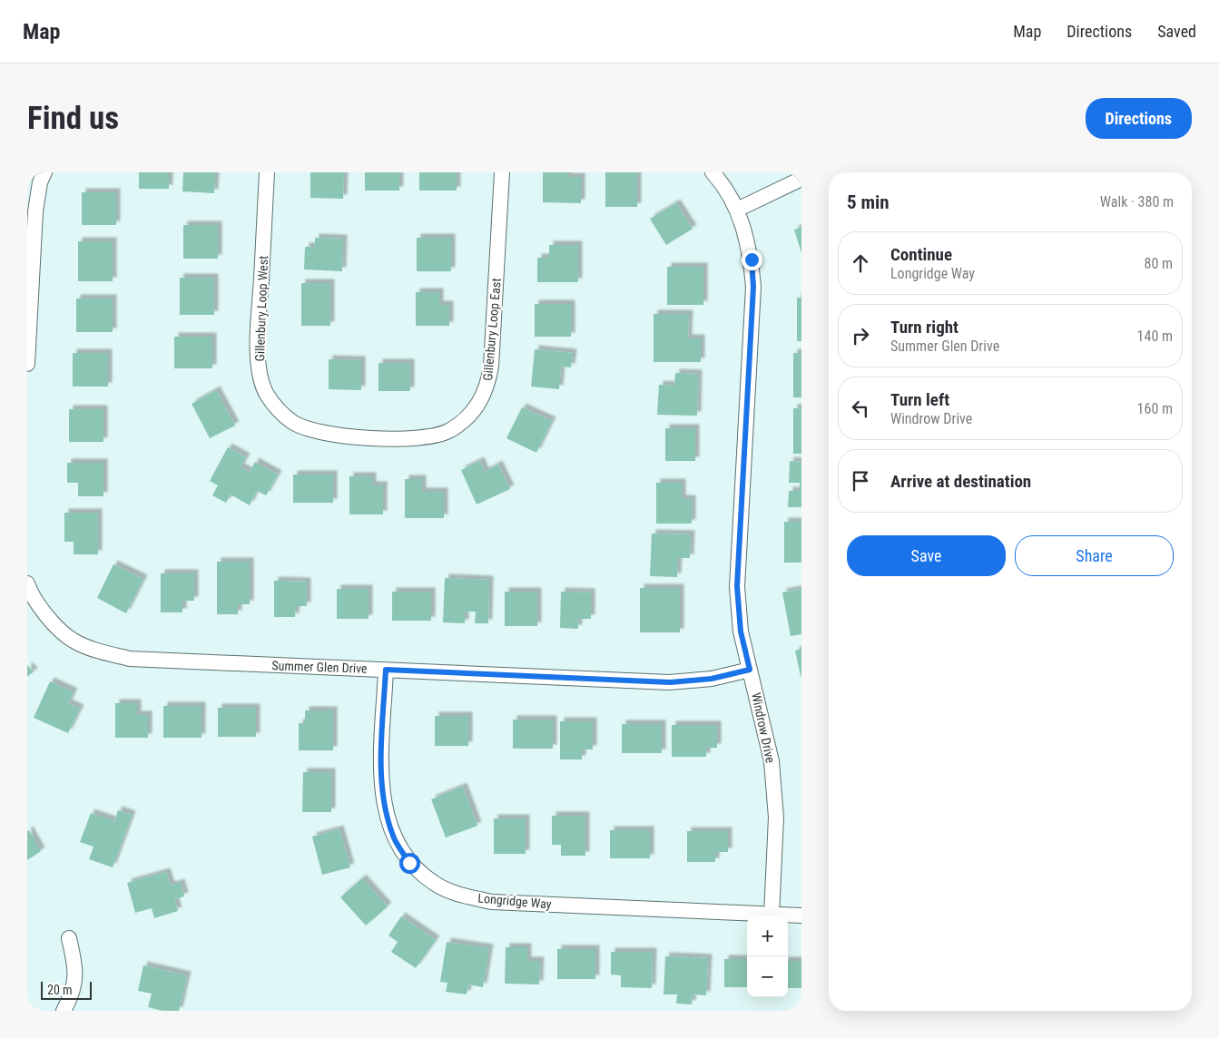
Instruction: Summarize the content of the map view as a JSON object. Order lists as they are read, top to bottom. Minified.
{"streets":{"street":["Gillenbury Loop West","Gillenbury Loop East","Summer Glen Drive","Windrow Drive","Longridge Way"]},"crossings":[["Gillenbury Loop West","Gillenbury Loop East"],["Summer Glen Drive","Windrow Drive"],["Summer Glen Drive","Longridge Way"],["Windrow Drive","Longridge Way"]],"scale_bar":"20 m","page":{"header":"Map","nav":["Map","Directions","Saved"],"buttons":["Directions",["Save","Share"]],"title":"Find us","heading":["5 min","Walk · 380 m"],"list":[["Continue","Longridge Way","80 m"],["Turn right","Summer Glen Drive","140 m"],["Turn left","Windrow Drive","160 m"],"Arrive at destination"],"map_buttons":["+","−"],"scale":"20 m"}}
